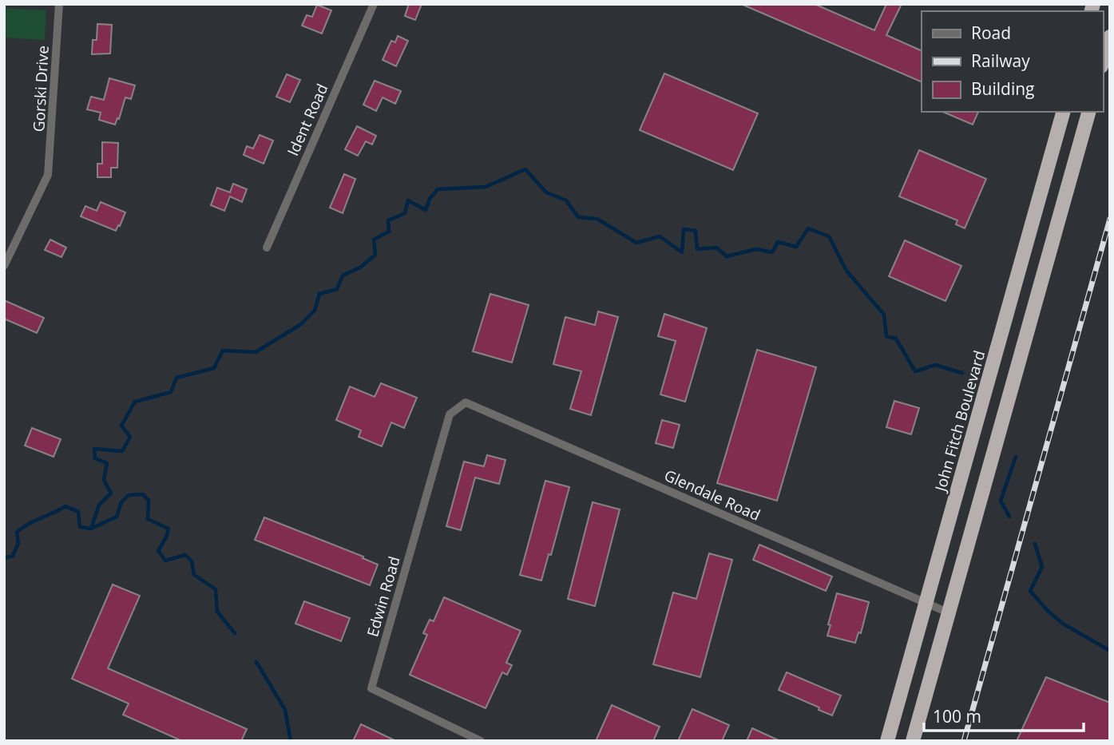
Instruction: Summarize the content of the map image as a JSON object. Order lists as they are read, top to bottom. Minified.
{"streets":{"highway":["John Fitch Boulevard"],"street":["Gorski Drive","Ident Road","Glendale Road","Edwin Road"]},"crossings":[["John Fitch Boulevard","Glendale Road"],["Glendale Road","Edwin Road"]],"legend":["Road","Railway","Building"],"scale_bar":"100 m"}
